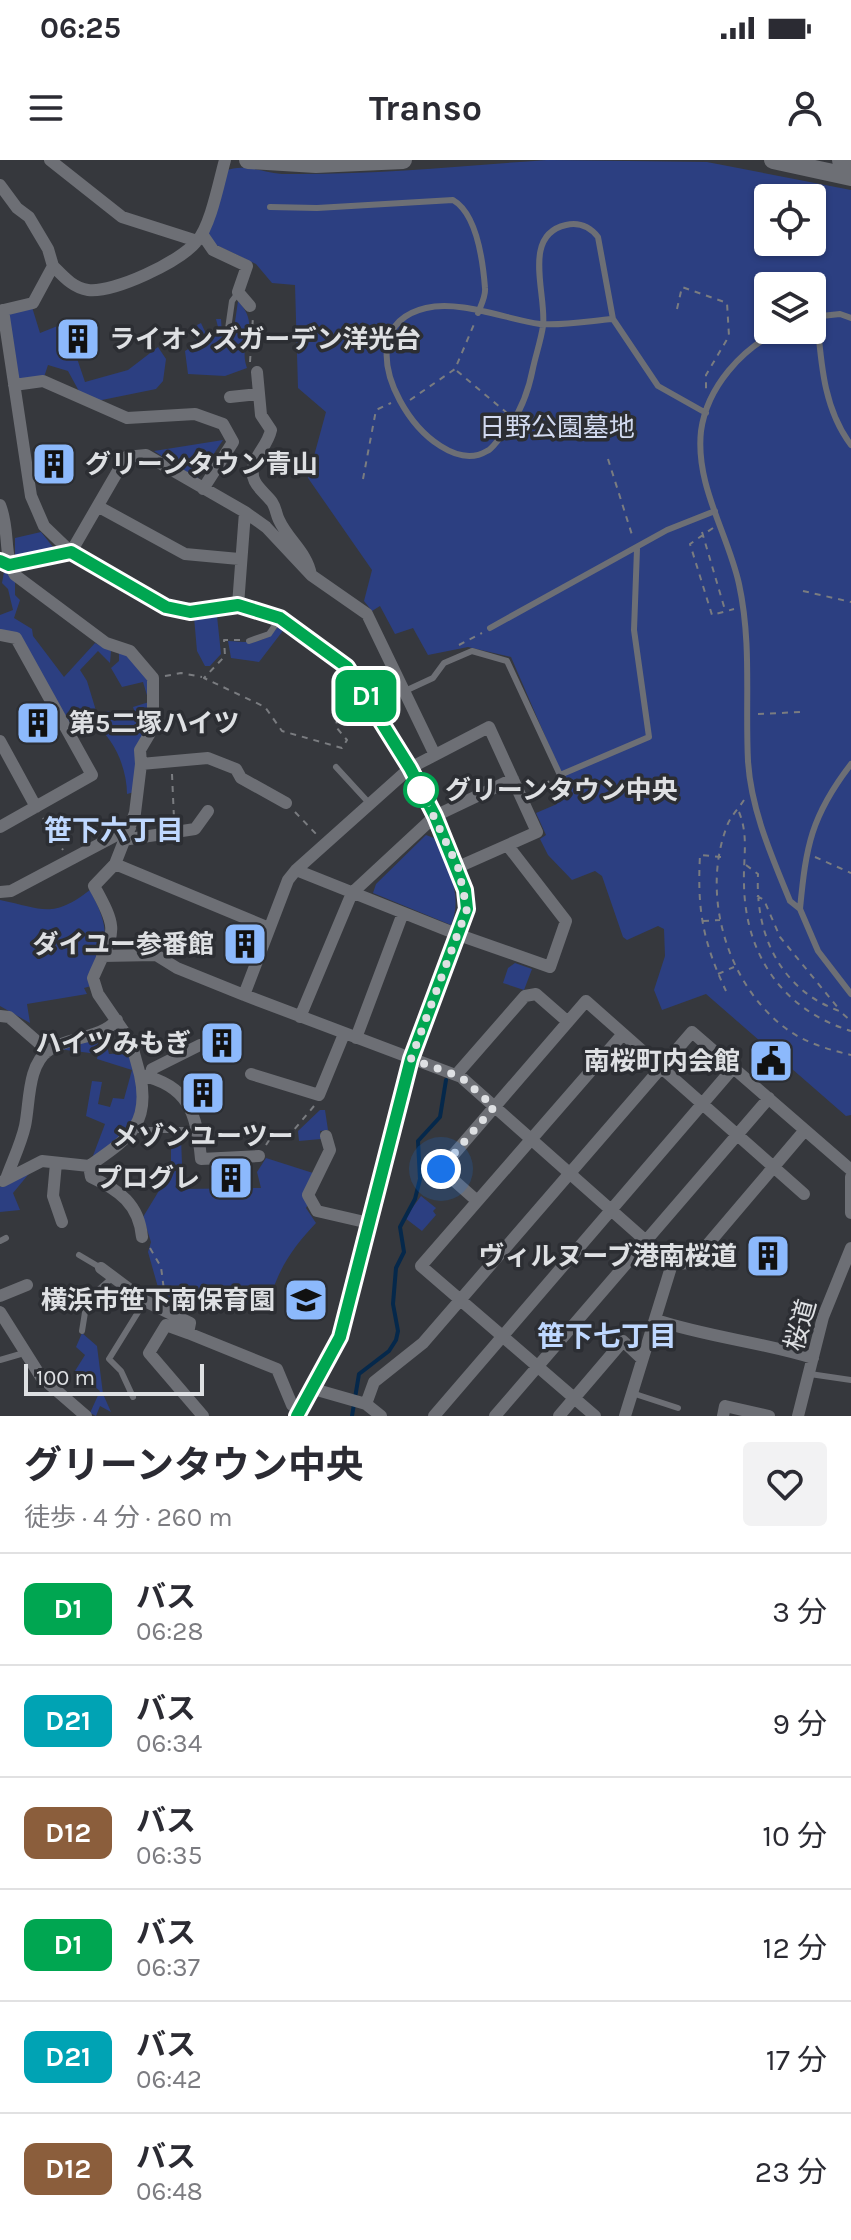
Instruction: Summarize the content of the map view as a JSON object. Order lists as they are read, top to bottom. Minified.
{"streets":{"street":["桜道"]},"districts":["笹下六丁目","笹下七丁目"],"parks":["日野公園墓地"],"places":{"building":["ライオンズガーデン洋光台","グリーンタウン青山","第5二塚ハイツ","ダイユー参番館","ハイツみもぎ","メゾンユーツー","プログレ","ヴィルヌーブ港南桜道"],"other":["グリーンタウン中央"],"public building":["南桜町内会館"],"school or university":["横浜市笹下南保育園"]},"lines":["bus line D1"],"scale_bar":"100 m","page":{"status":"06:25","header":"Transo","on_map":"D1","scale":"100 m","heading":["グリーンタウン中央","徒歩 · 4 分 · 260 m"],"list":[{"mark":"D1","name":"バス","note":"06:28","value":"3 分"},{"mark":"D21","name":"バス","note":"06:34","value":"9 分"},{"mark":"D12","name":"バス","note":"06:35","value":"10 分"},{"mark":"D1","name":"バス","note":"06:37","value":"12 分"},{"mark":"D21","name":"バス","note":"06:42","value":"17 分"},{"mark":"D12","name":"バス","note":"06:48","value":"23 分"}]}}
